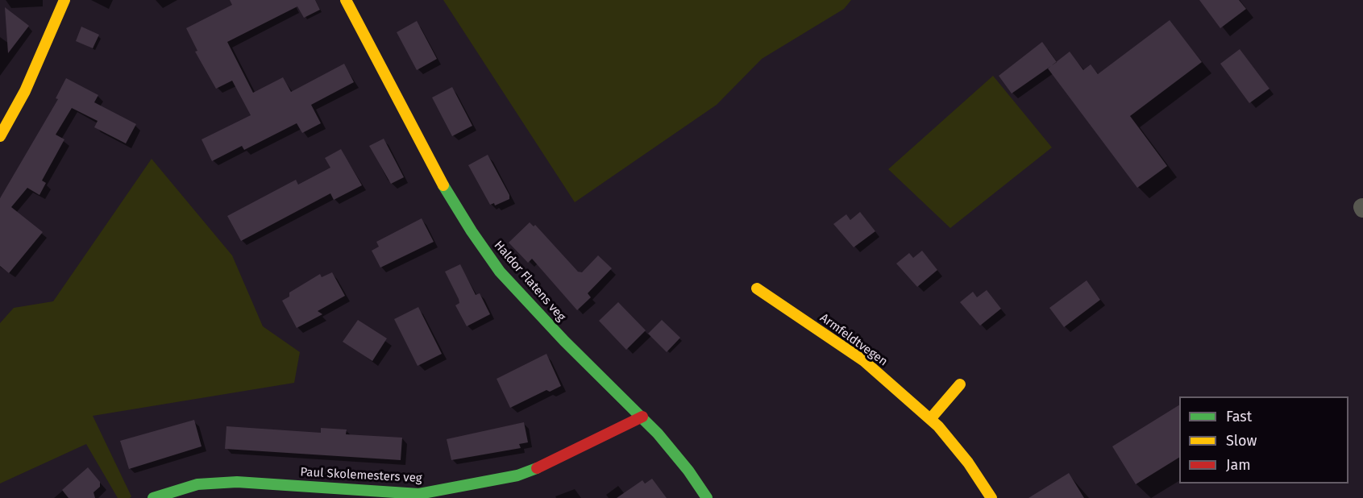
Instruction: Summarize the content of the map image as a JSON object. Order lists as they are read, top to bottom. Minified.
{"streets":{"street":["Haldor Flatens veg","Armfeldtvegen","Paul Skolemesters veg"]},"crossings":[["Haldor Flatens veg","Paul Skolemesters veg"]],"legend":["Fast","Slow","Jam"]}
